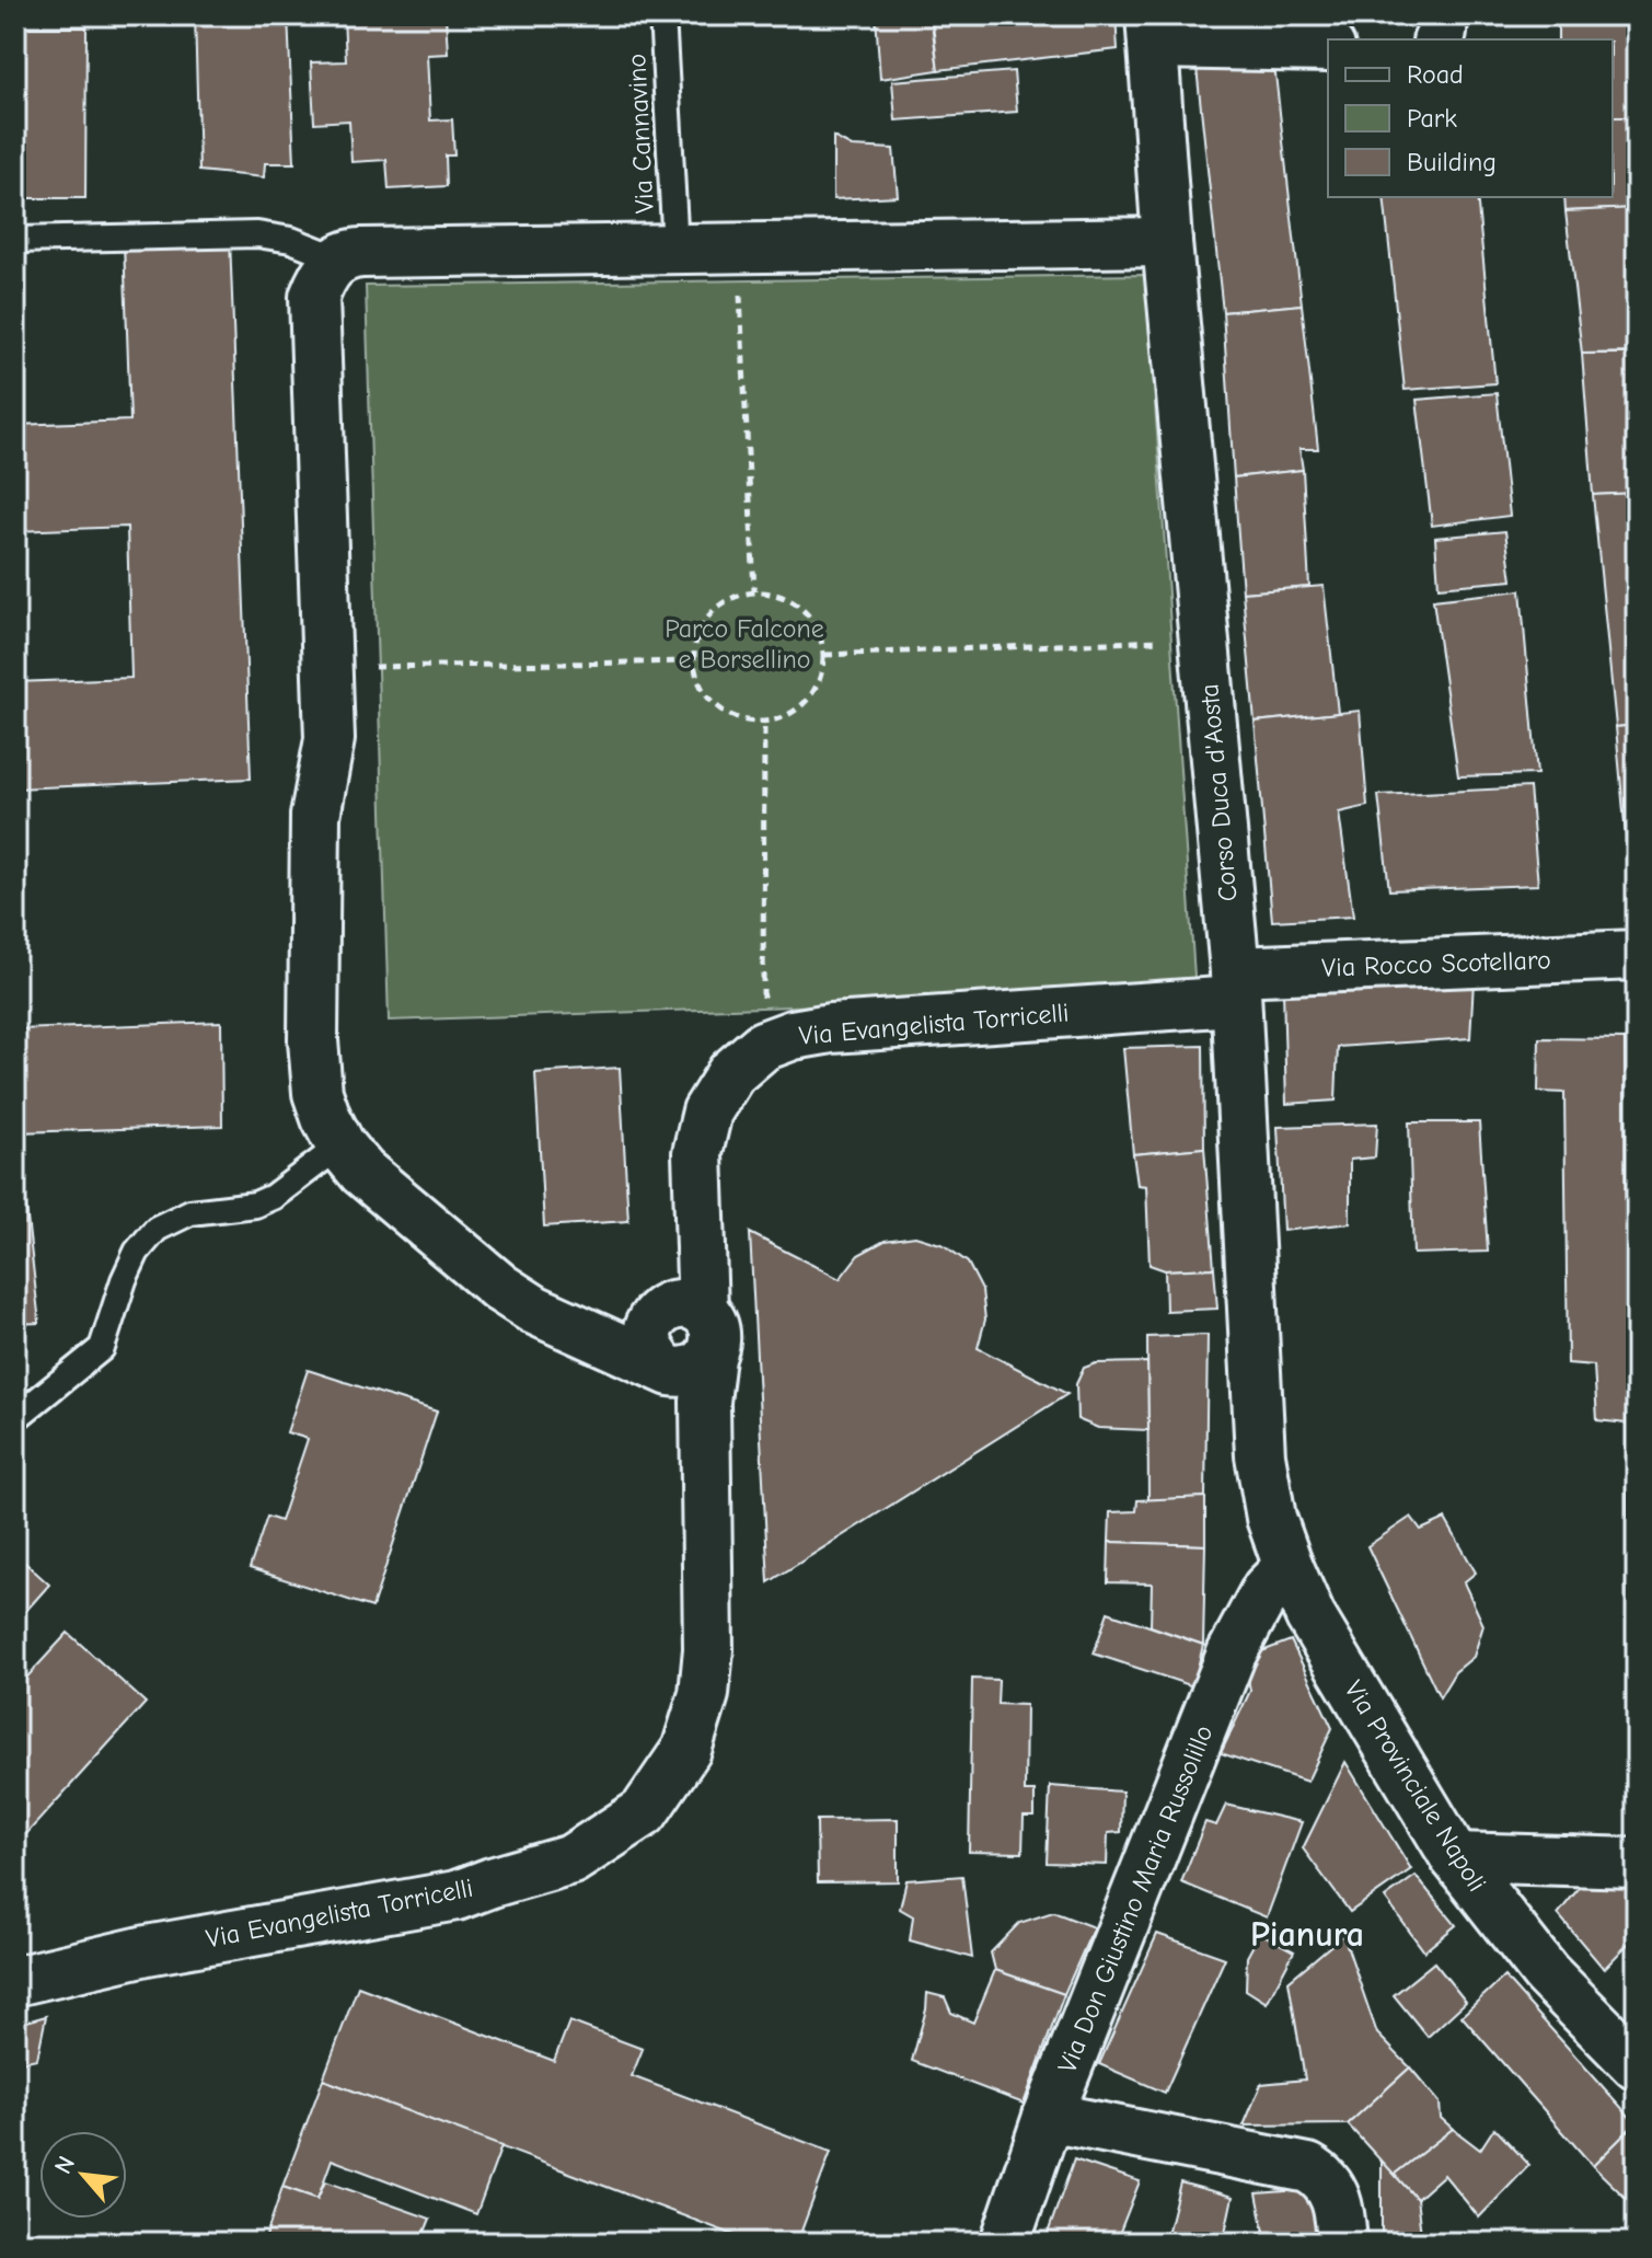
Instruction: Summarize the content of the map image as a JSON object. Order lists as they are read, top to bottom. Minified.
{"streets":{"street":["Corso Duca d'Aosta","Via Rocco Scotellaro","Via Evangelista Torricelli","Via Provinciale Napoli","Via Don Giustino Maria Russolillo"],"lane":["Via Cannavino"]},"crossings":[["Corso Duca d'Aosta","Via Rocco Scotellaro"],["Corso Duca d'Aosta","Via Evangelista Torricelli"],["Corso Duca d'Aosta","Via Provinciale Napoli"],["Corso Duca d'Aosta","Via Don Giustino Maria Russolillo"],["Via Rocco Scotellaro","Via Evangelista Torricelli"],["Via Provinciale Napoli","Via Don Giustino Maria Russolillo"]],"districts":["Pianura"],"parks":["Parco Falcone e Borsellino"],"legend":["Road","Park","Building"],"north":"top left"}
